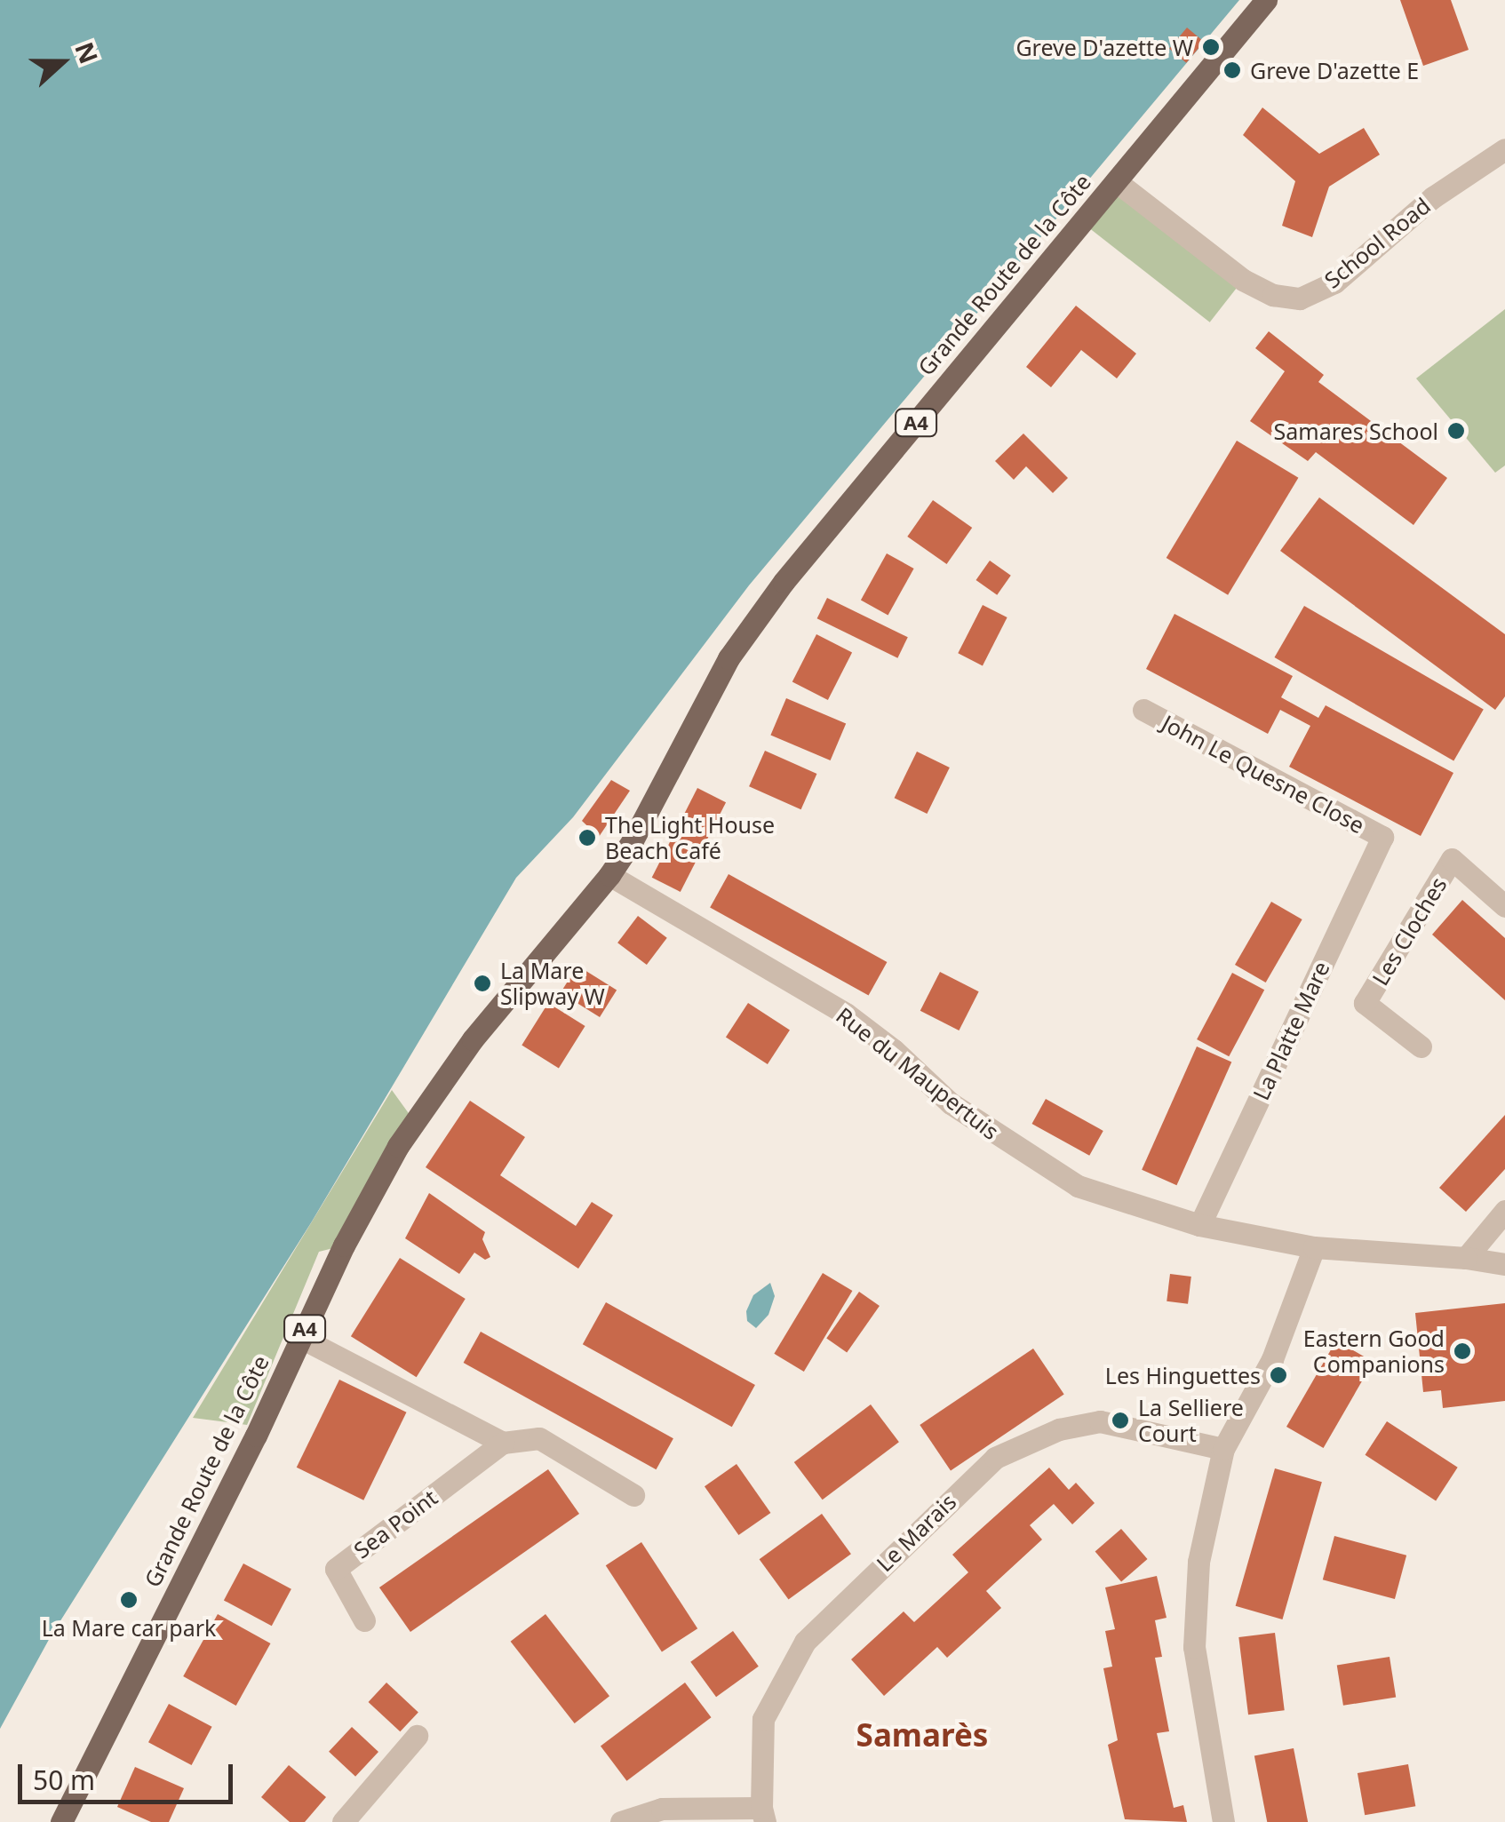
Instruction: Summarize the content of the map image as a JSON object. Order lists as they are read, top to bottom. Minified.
{"streets":{"main road":["Grande Route de la Côte","A4"],"street":["School Road","John Le Quesne Close","Les Cloches","La Platte Mare","Rue du Maupertuis","Sea Point","Le Marais"]},"crossings":[["School Road","Grande Route de la Côte"],["Grande Route de la Côte","Rue du Maupertuis"],["John Le Quesne Close","La Platte Mare"],["La Platte Mare","Rue du Maupertuis"]],"districts":["Samarès"],"places":["Greve D'azette W","Greve D'azette E","Samares School","The Light House Beach Café","La Mare Slipway W","Eastern Good Companions","Les Hinguettes","La Selliere Court","La Mare car park"],"scale_bar":"50 m","north":"right"}
